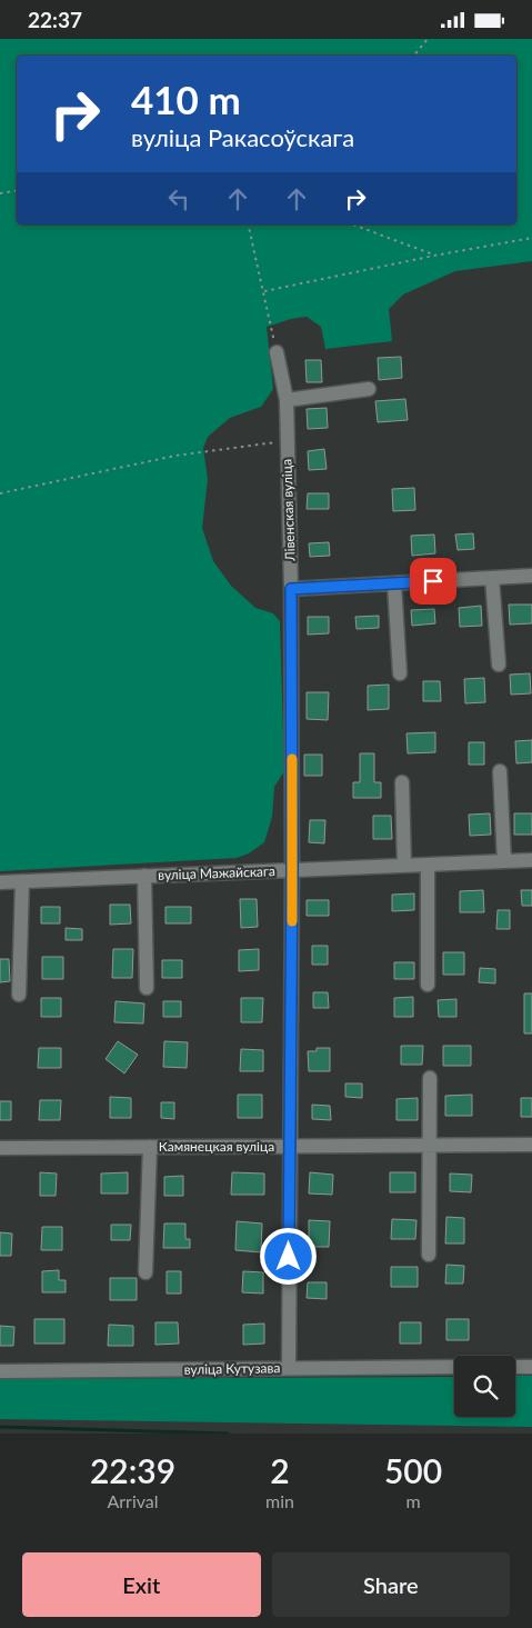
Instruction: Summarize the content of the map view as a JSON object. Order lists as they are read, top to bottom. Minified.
{"streets":{"street":["Лівенская вуліца","вуліца Мажайскага","Камянецкая вуліца","вуліца Кутузава"]},"crossings":[["Лівенская вуліца","вуліца Мажайскага"],["Лівенская вуліца","Камянецкая вуліца"],["Лівенская вуліца","вуліца Кутузава"]],"page":{"status":"22:37","turn":["410 m","вуліца Ракасоўскага"],"eta":["22:39","Arrival","2","min","500","m"],"buttons":["Exit","Share"]}}
